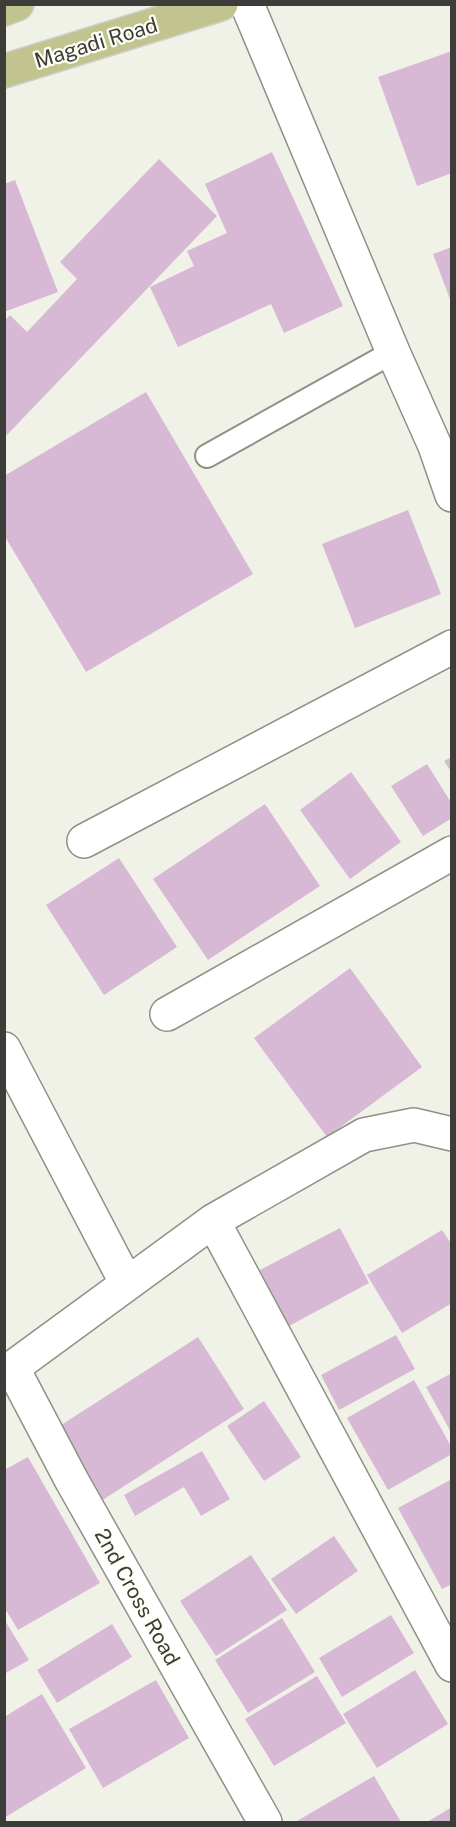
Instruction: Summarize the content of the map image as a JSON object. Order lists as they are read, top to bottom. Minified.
{"streets":{"main road":["Magadi Road"],"street":["2nd Cross Road"]}}
